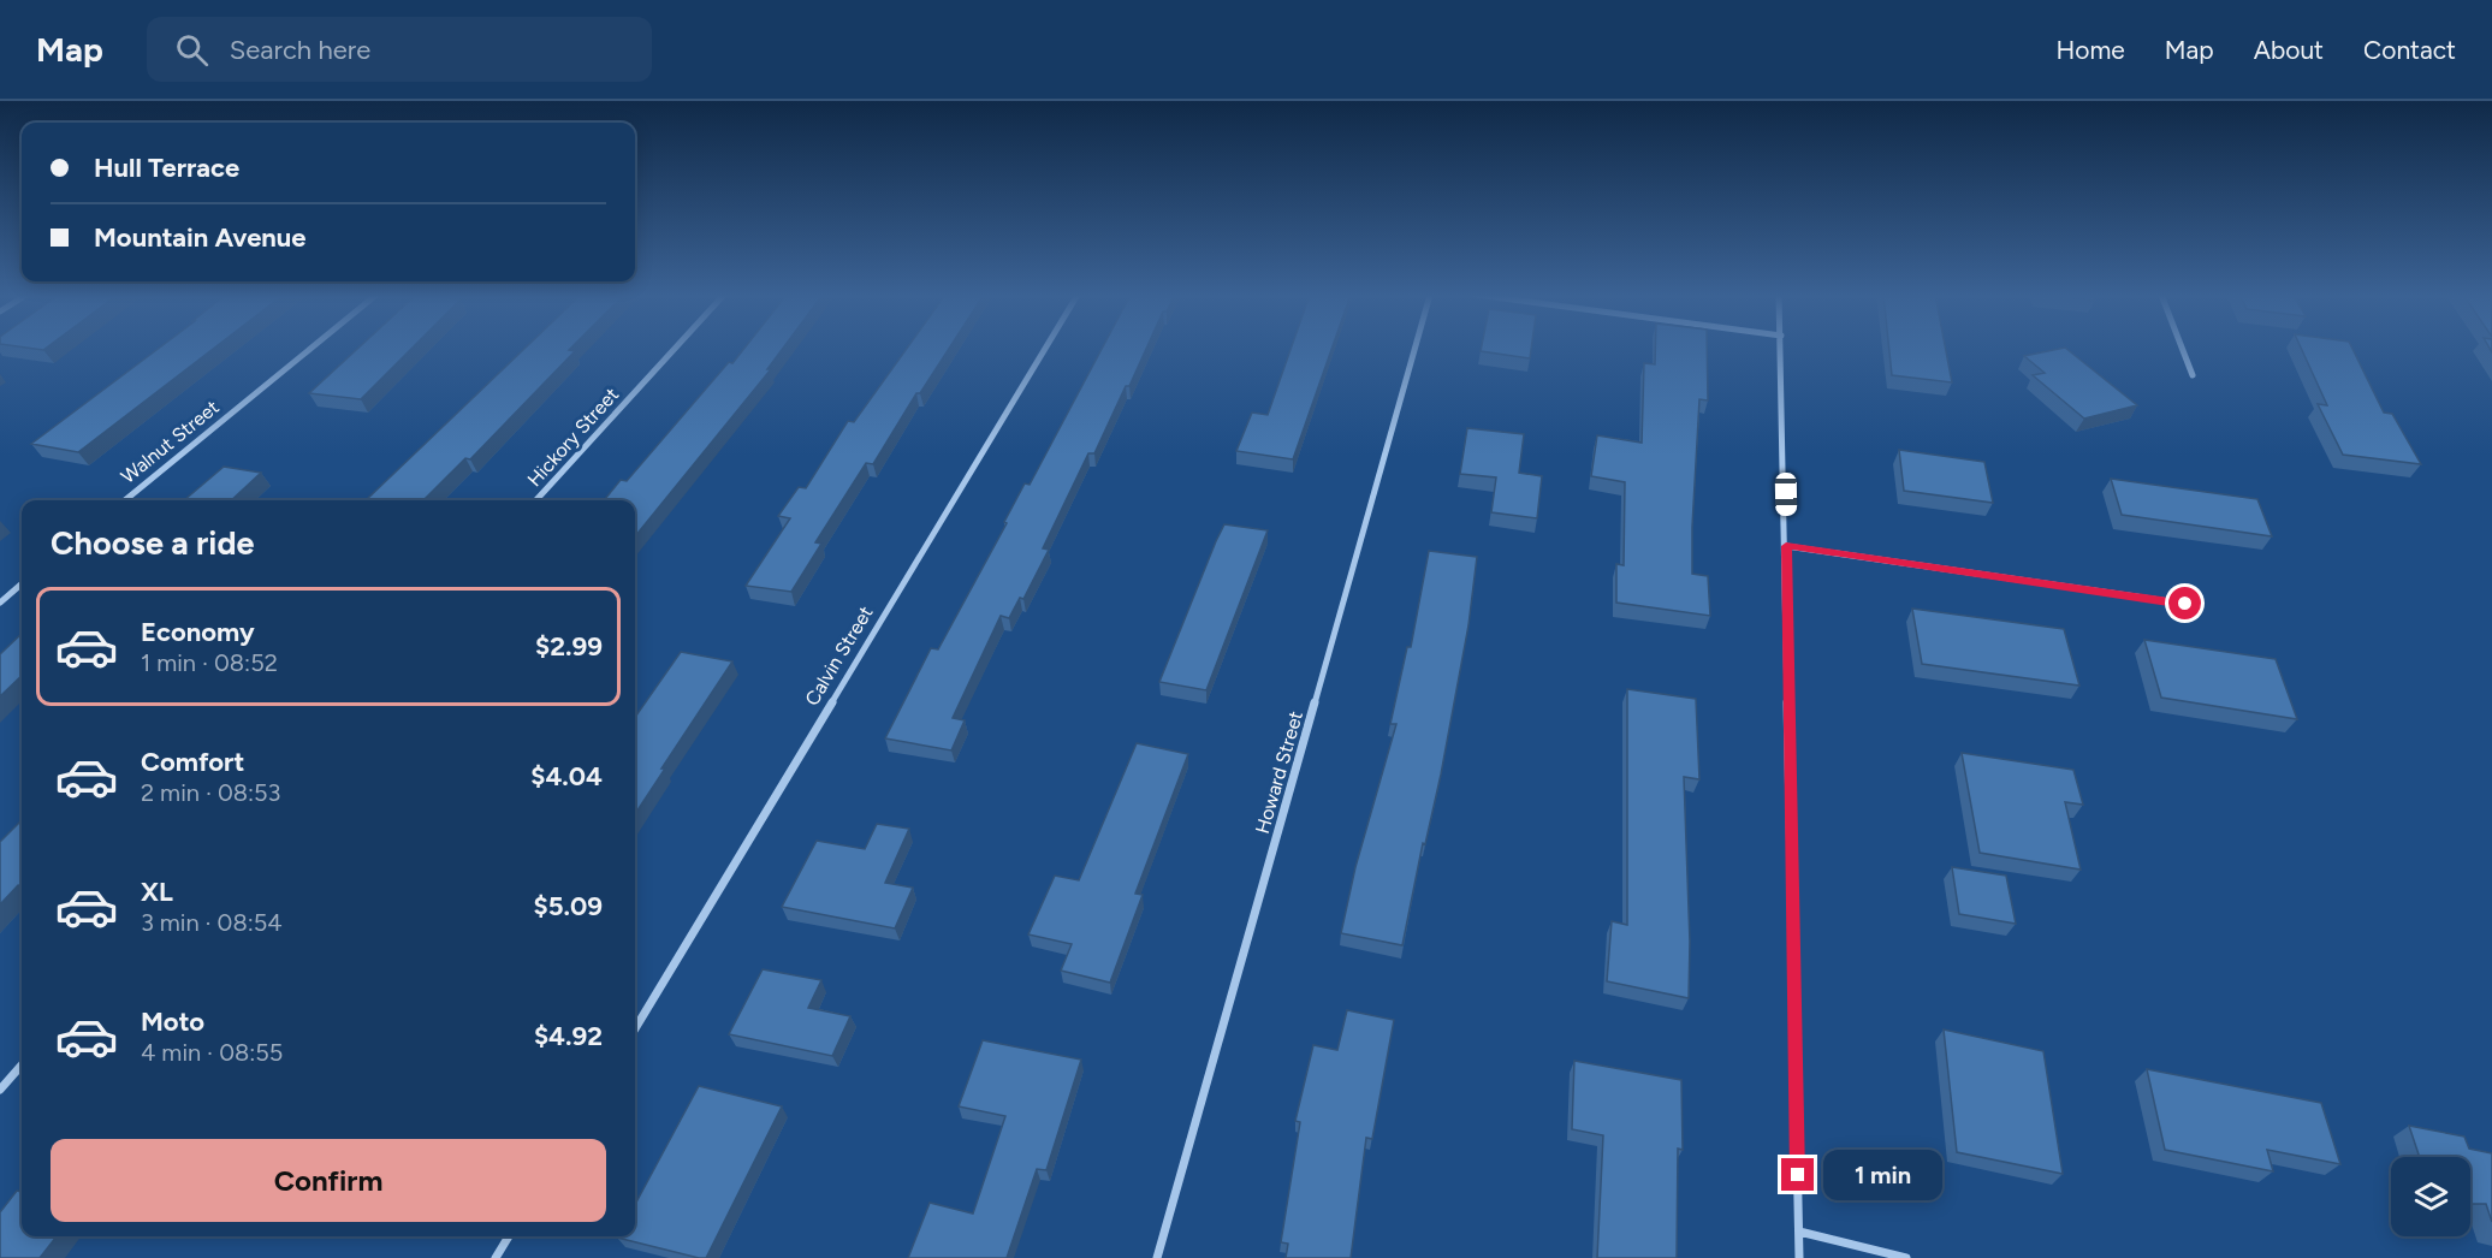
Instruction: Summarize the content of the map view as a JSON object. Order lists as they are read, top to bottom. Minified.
{"streets":{"street":["Hickory Street","Walnut Street","Calvin Street","Howard Street"]},"page":{"header":"Map","search":"Search here","nav":["Home","Map","About","Contact"],"banner":["Hull Terrace","Mountain Avenue"],"heading":"Choose a ride","list":[{"name":"Economy","note":"1 min · 08:52","value":"$2.99"},{"name":"Comfort","note":"2 min · 08:53","value":"$4.04"},{"name":"XL","note":"3 min · 08:54","value":"$5.09"},{"name":"Moto","note":"4 min · 08:55","value":"$4.92"}],"buttons":"Confirm","bubble":"1 min"}}
